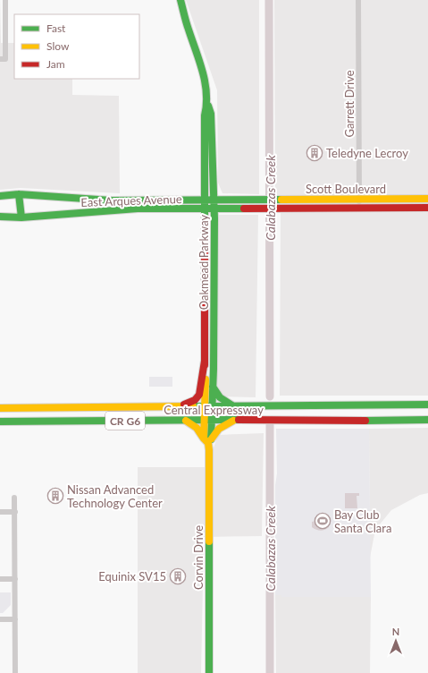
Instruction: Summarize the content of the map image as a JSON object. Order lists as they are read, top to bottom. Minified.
{"streets":{"main road":["Scott Boulevard","East Arques Avenue","Oakmead Parkway","Central Expressway","CR G6","Corvin Drive"],"street":["Garrett Drive"]},"crossings":[["Garrett Drive","Scott Boulevard"],["Scott Boulevard","East Arques Avenue"],["East Arques Avenue","Oakmead Parkway"],["Oakmead Parkway","Central Expressway"],["Oakmead Parkway","Corvin Drive"],["Central Expressway","Corvin Drive"]],"water":["Calabazas Creek"],"places":{"building":["Teledyne Lecroy","Nissan Advanced Technology Center","Equinix SV15"],"sports":["Bay Club Santa Clara"]},"legend":["Fast","Slow","Jam"],"north":"top"}
